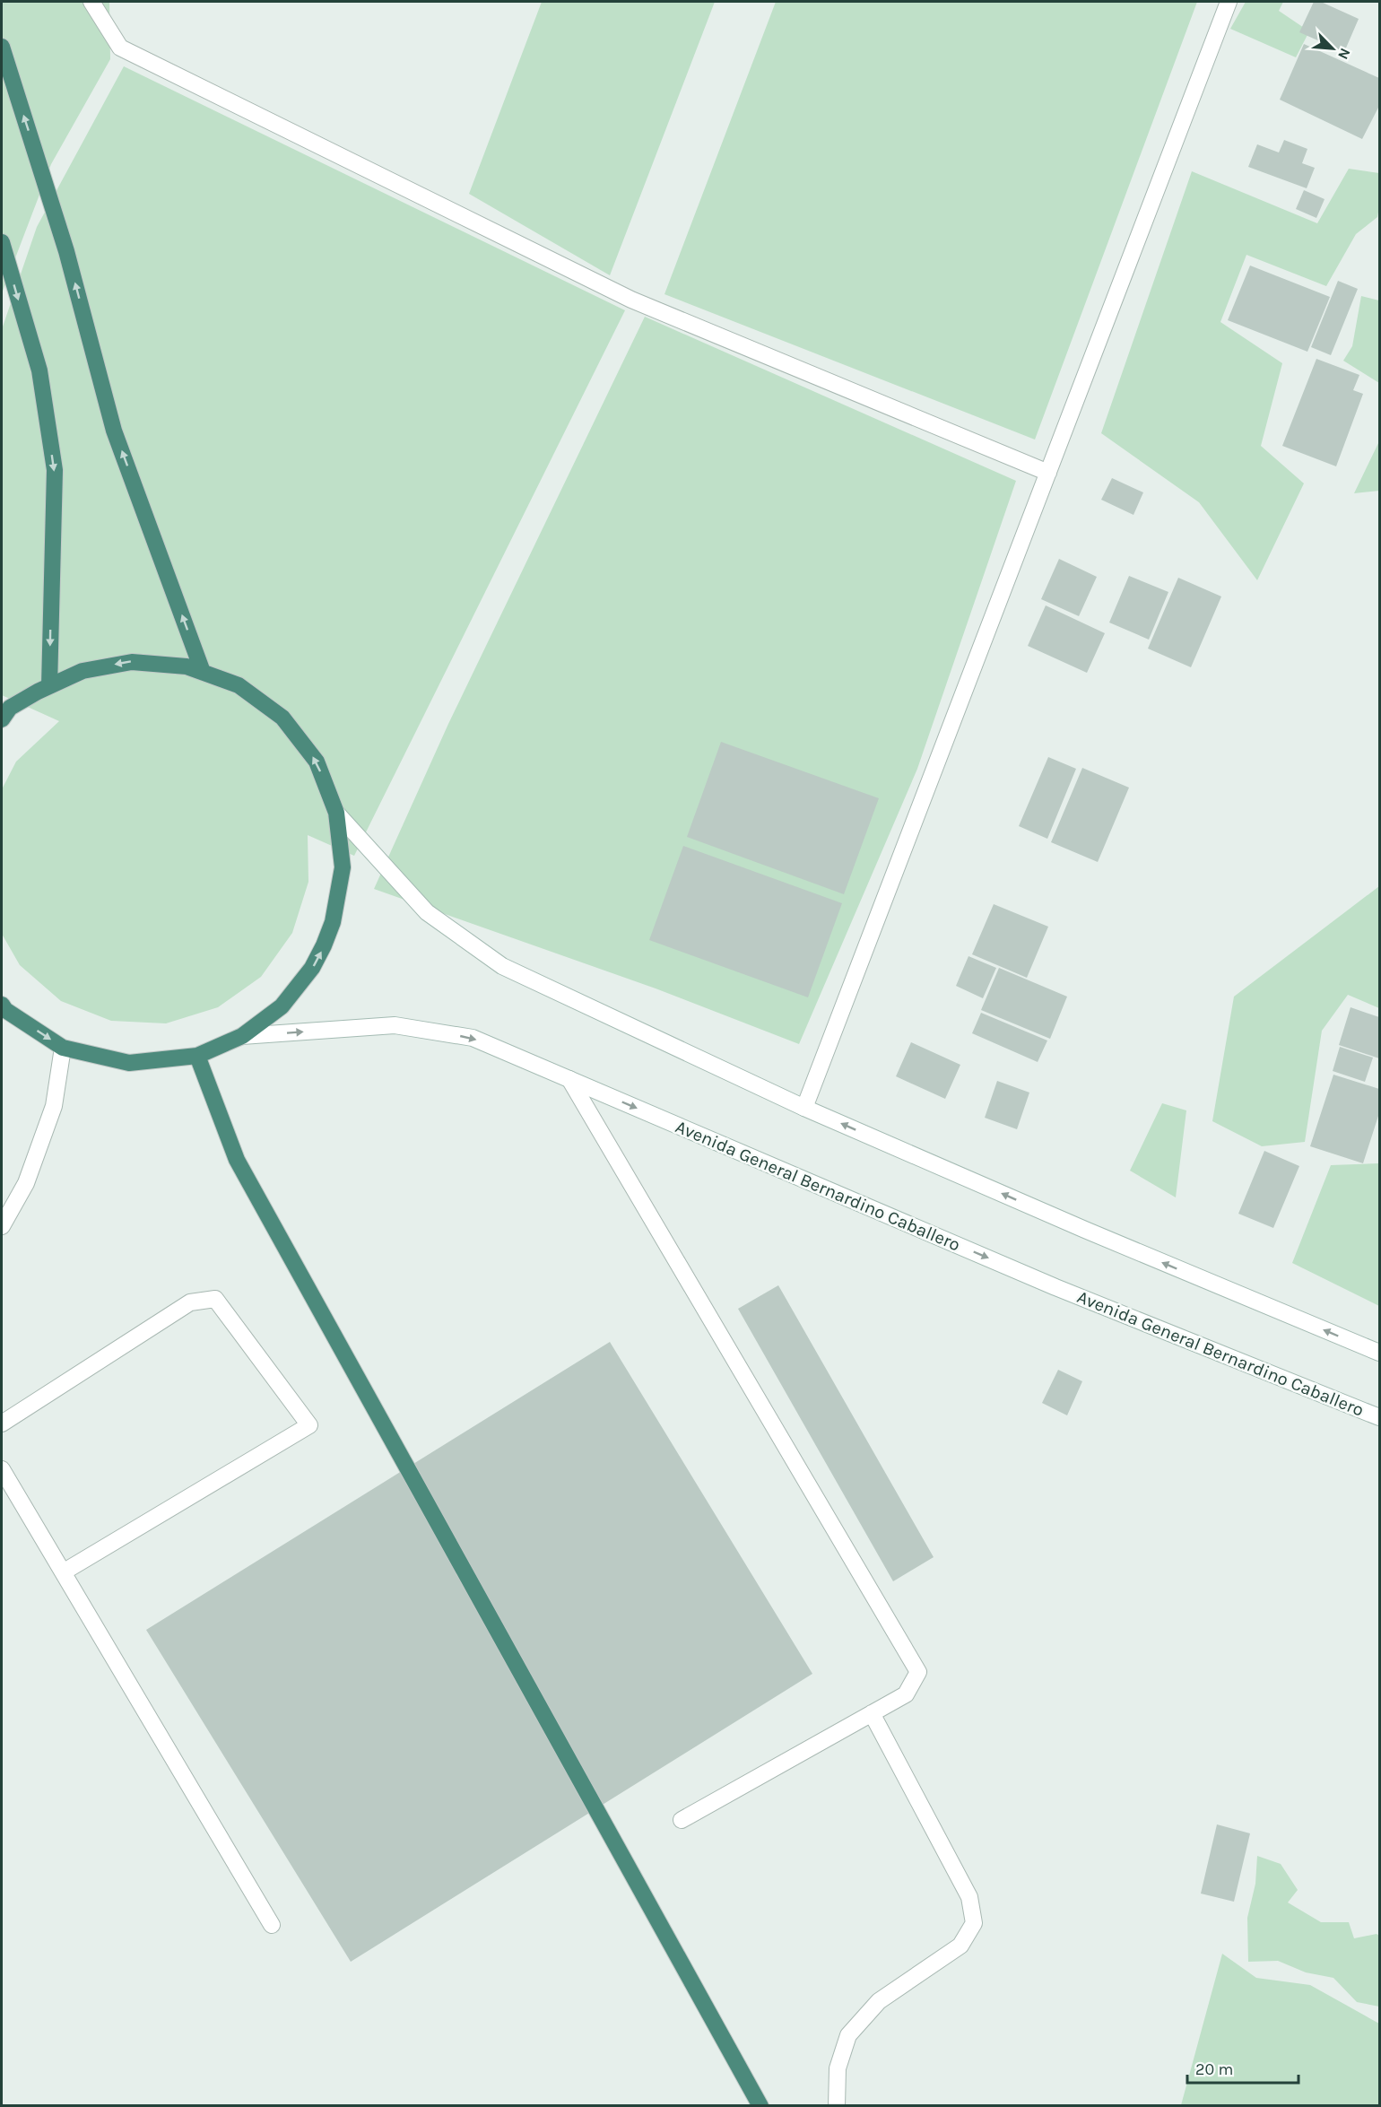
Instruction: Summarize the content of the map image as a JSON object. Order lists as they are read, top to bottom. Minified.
{"streets":{"main road":["Avenida General Bernardino Caballero"]},"scale_bar":"20 m","north":"bottom right"}
